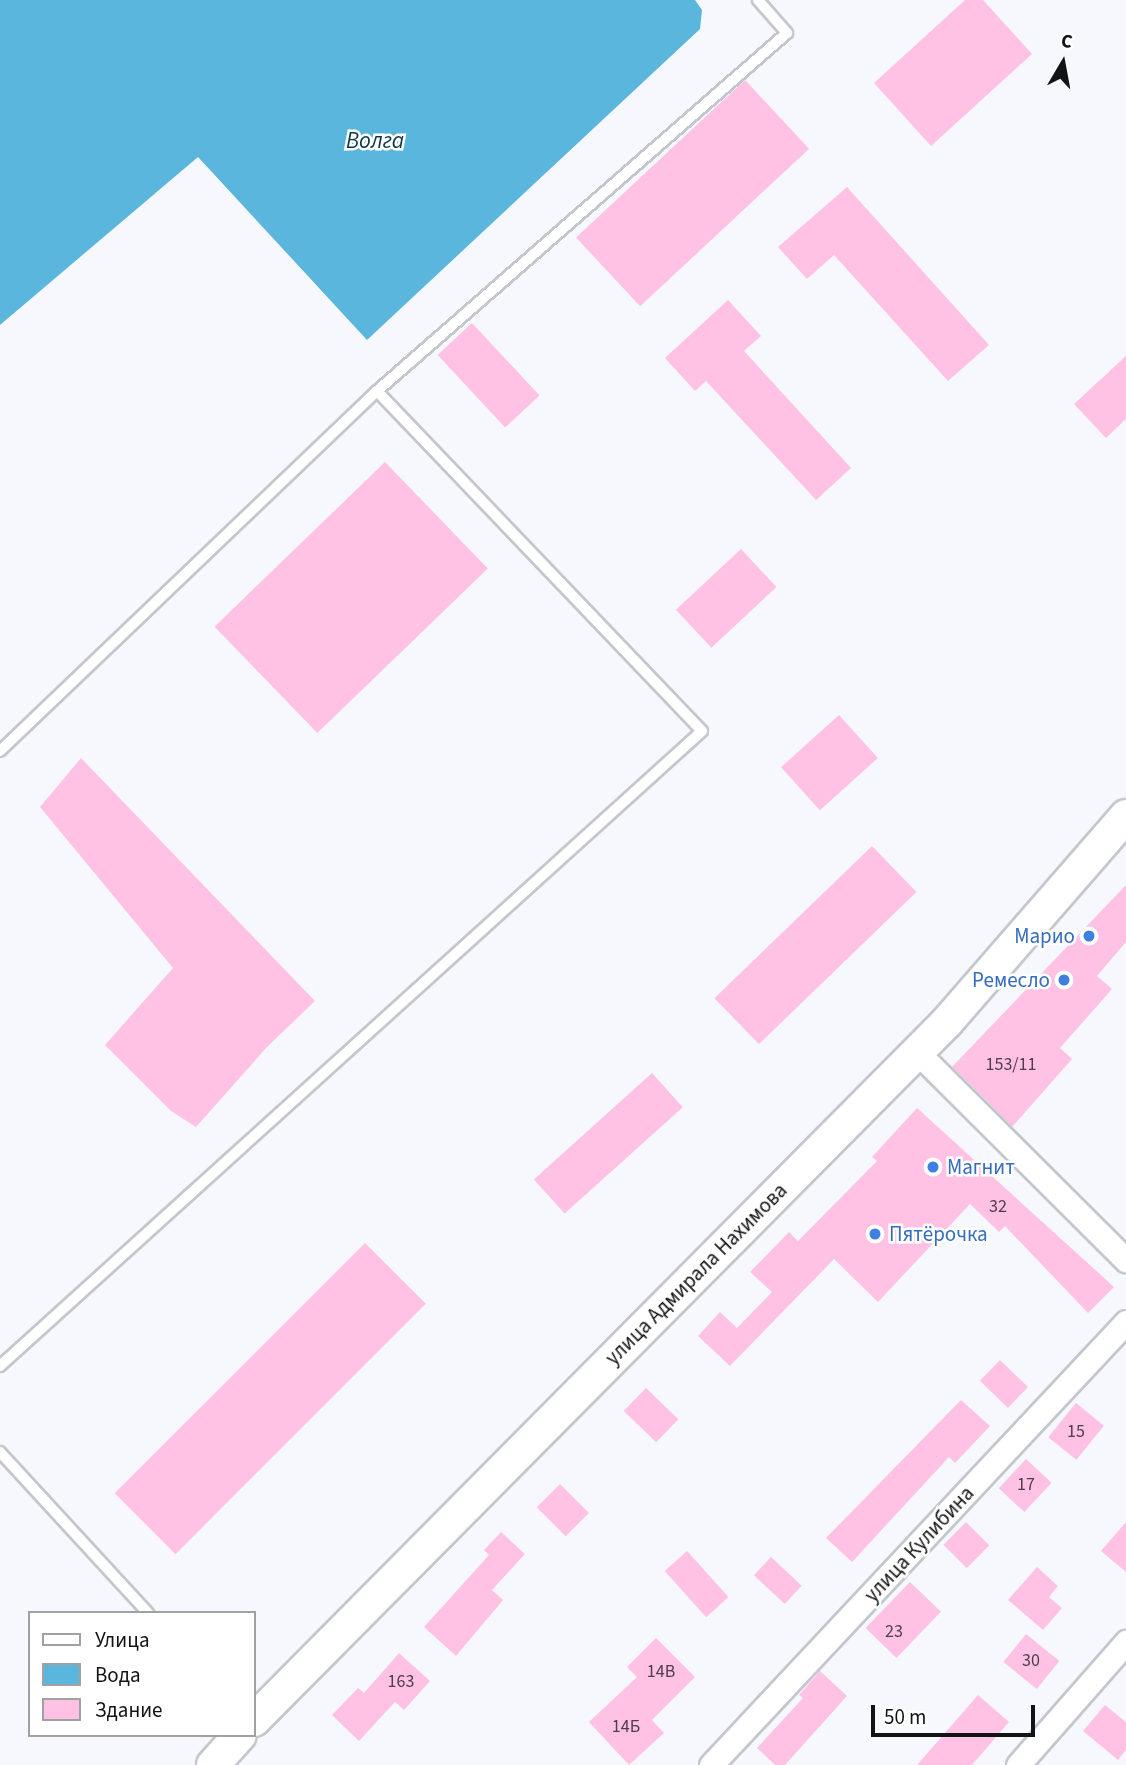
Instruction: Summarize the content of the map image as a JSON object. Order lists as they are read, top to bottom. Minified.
{"streets":{"main road":["улица Адмирала Нахимова"],"street":["улица Кулибина"]},"water":["Волга"],"places":["Марио","Ремесло","Магнит","Пятёрочка"],"house_numbers":["153/11","32","15","17","23","30","14В","163","14Б"],"legend":["Улица","Вода","Здание"],"scale_bar":"50 m","north":"top"}
